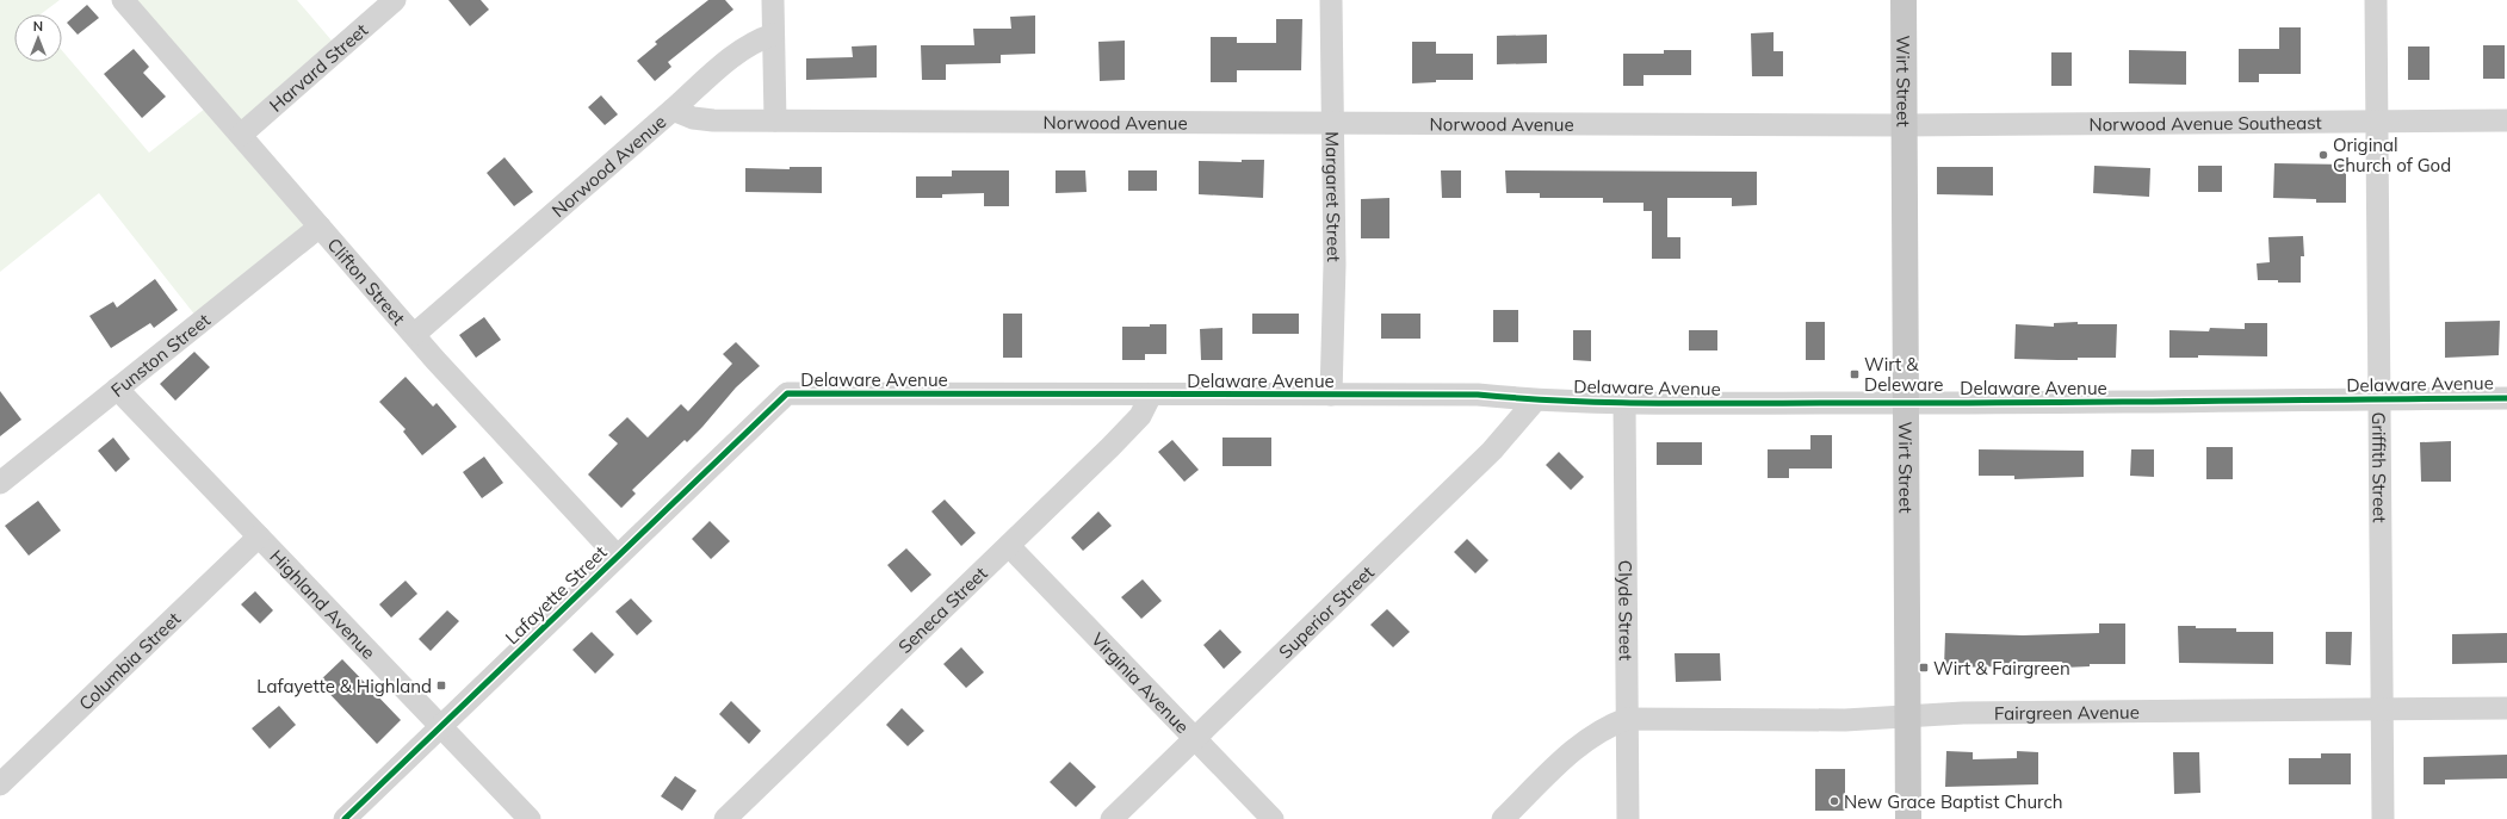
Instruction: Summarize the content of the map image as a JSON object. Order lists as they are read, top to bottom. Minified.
{"streets":{"main road":["Wirt Street"],"street":["Harvard Street","Norwood Avenue","Norwood Avenue Southeast","Margaret Street","Clifton Street","Funston Street","Delaware Avenue","Griffith Street","Lafayette Street","Highland Avenue","Seneca Street","Clyde Street","Superior Street","Columbia Street","Virginia Avenue","Fairgreen Avenue"]},"crossings":[["Harvard Street","Clifton Street"],["Wirt Street","Norwood Avenue"],["Wirt Street","Norwood Avenue Southeast"],["Wirt Street","Delaware Avenue"],["Wirt Street","Fairgreen Avenue"],["Norwood Avenue","Norwood Avenue Southeast"],["Norwood Avenue","Margaret Street"],["Norwood Avenue","Clifton Street"],["Norwood Avenue Southeast","Griffith Street"],["Margaret Street","Delaware Avenue"],["Clifton Street","Funston Street"],["Clifton Street","Lafayette Street"],["Funston Street","Highland Avenue"],["Delaware Avenue","Griffith Street"],["Delaware Avenue","Lafayette Street"],["Delaware Avenue","Seneca Street"],["Delaware Avenue","Clyde Street"],["Delaware Avenue","Superior Street"],["Griffith Street","Fairgreen Avenue"],["Lafayette Street","Highland Avenue"],["Highland Avenue","Columbia Street"],["Seneca Street","Virginia Avenue"],["Clyde Street","Fairgreen Avenue"],["Superior Street","Virginia Avenue"]],"places":{"other":["Original Church of God","New Grace Baptist Church"],"transit":["Wirt & Deleware","Wirt & Fairgreen","Lafayette & Highland"]},"north":"top"}
